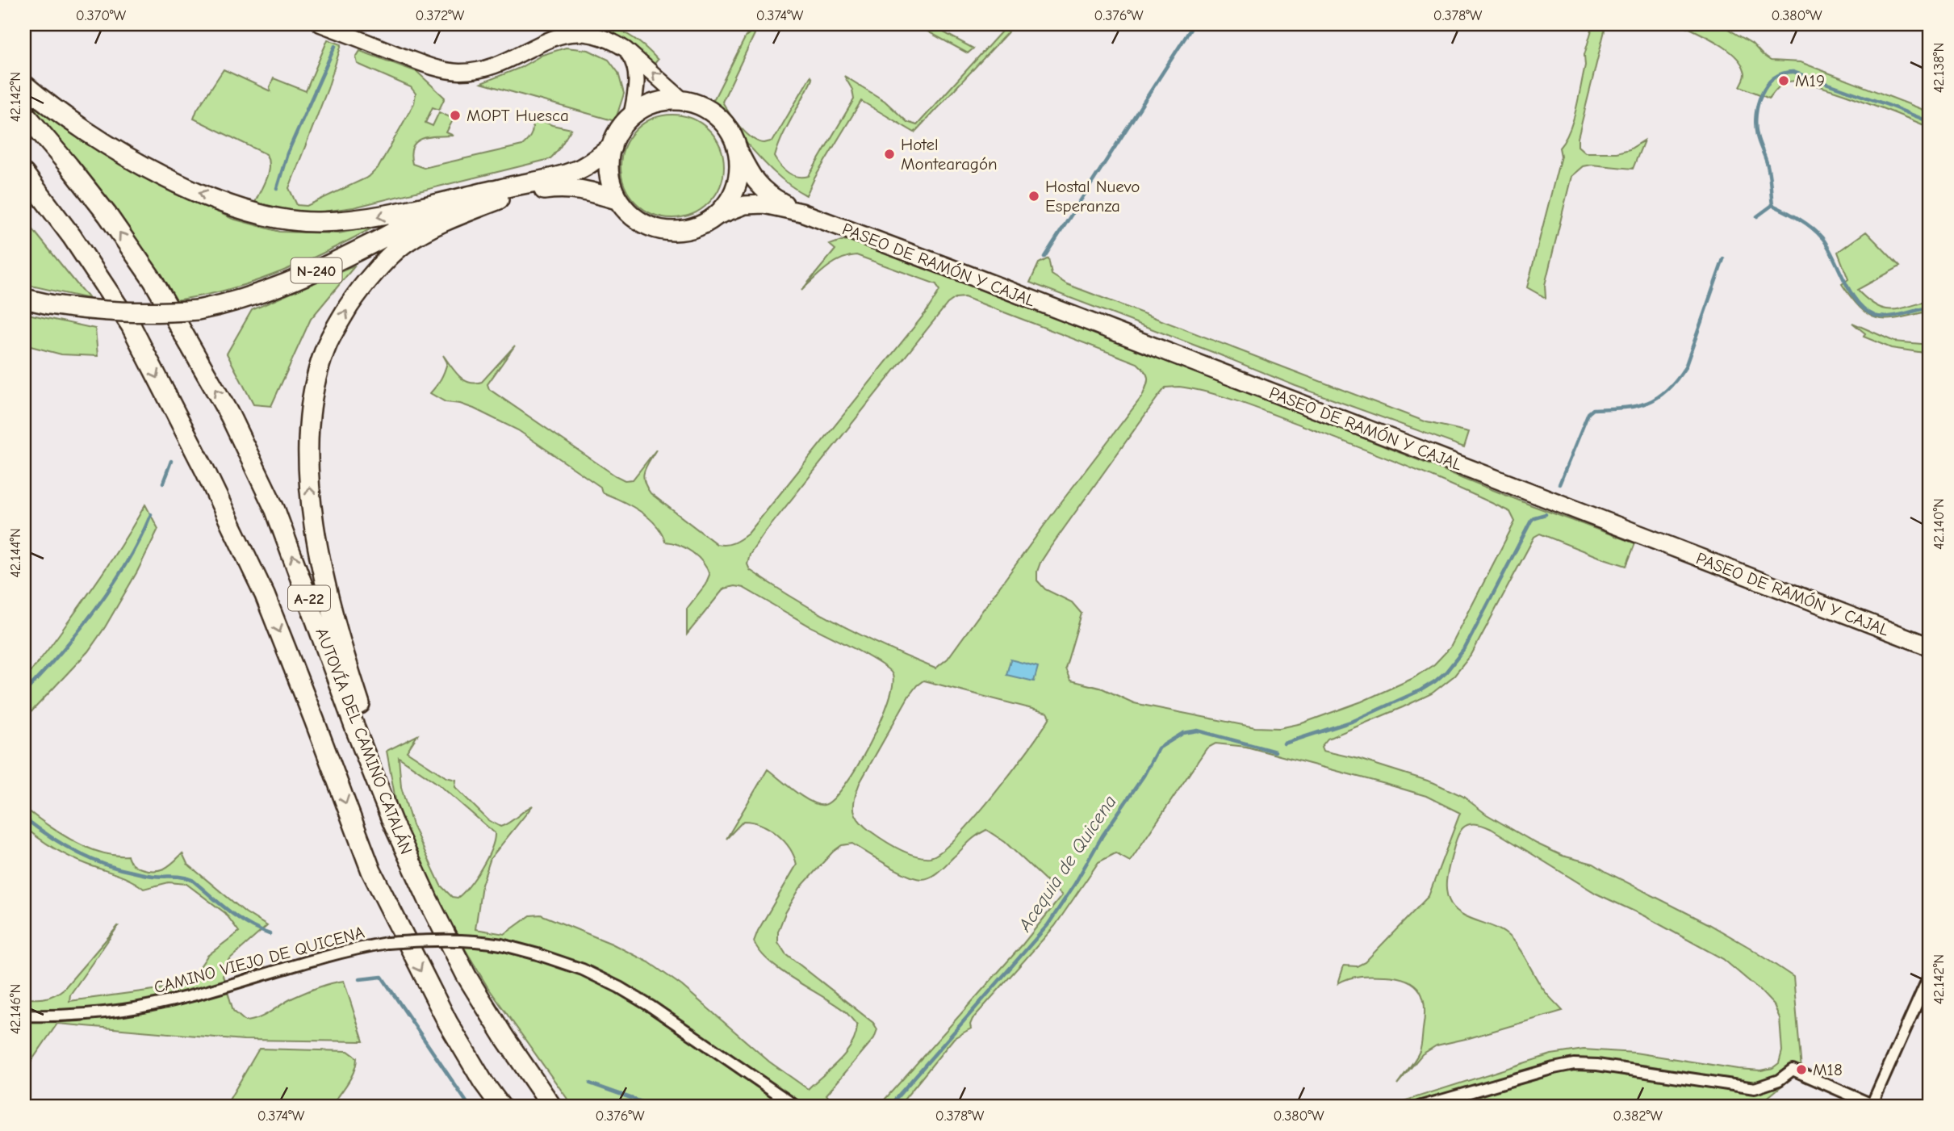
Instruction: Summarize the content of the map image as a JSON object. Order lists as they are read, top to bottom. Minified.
{"streets":{"highway":["N-240","A-22","AUTOVÍA DEL CAMINO CATALÁN"],"main road":["PASEO DE RAMÓN Y CAJAL"],"street":["CAMINO VIEJO DE QUICENA"]},"water":["Acequia de Quicena"],"places":["M19","MOPT Huesca","Hotel Montearagón","Hostal Nuevo Esperanza","M18"],"coordinates":["0.370°W","0.372°W","0.374°W","0.376°W","0.378°W","0.380°W","42.138°N","42.142°N","42.140°N","42.144°N","42.146°N","0.382°W"]}
